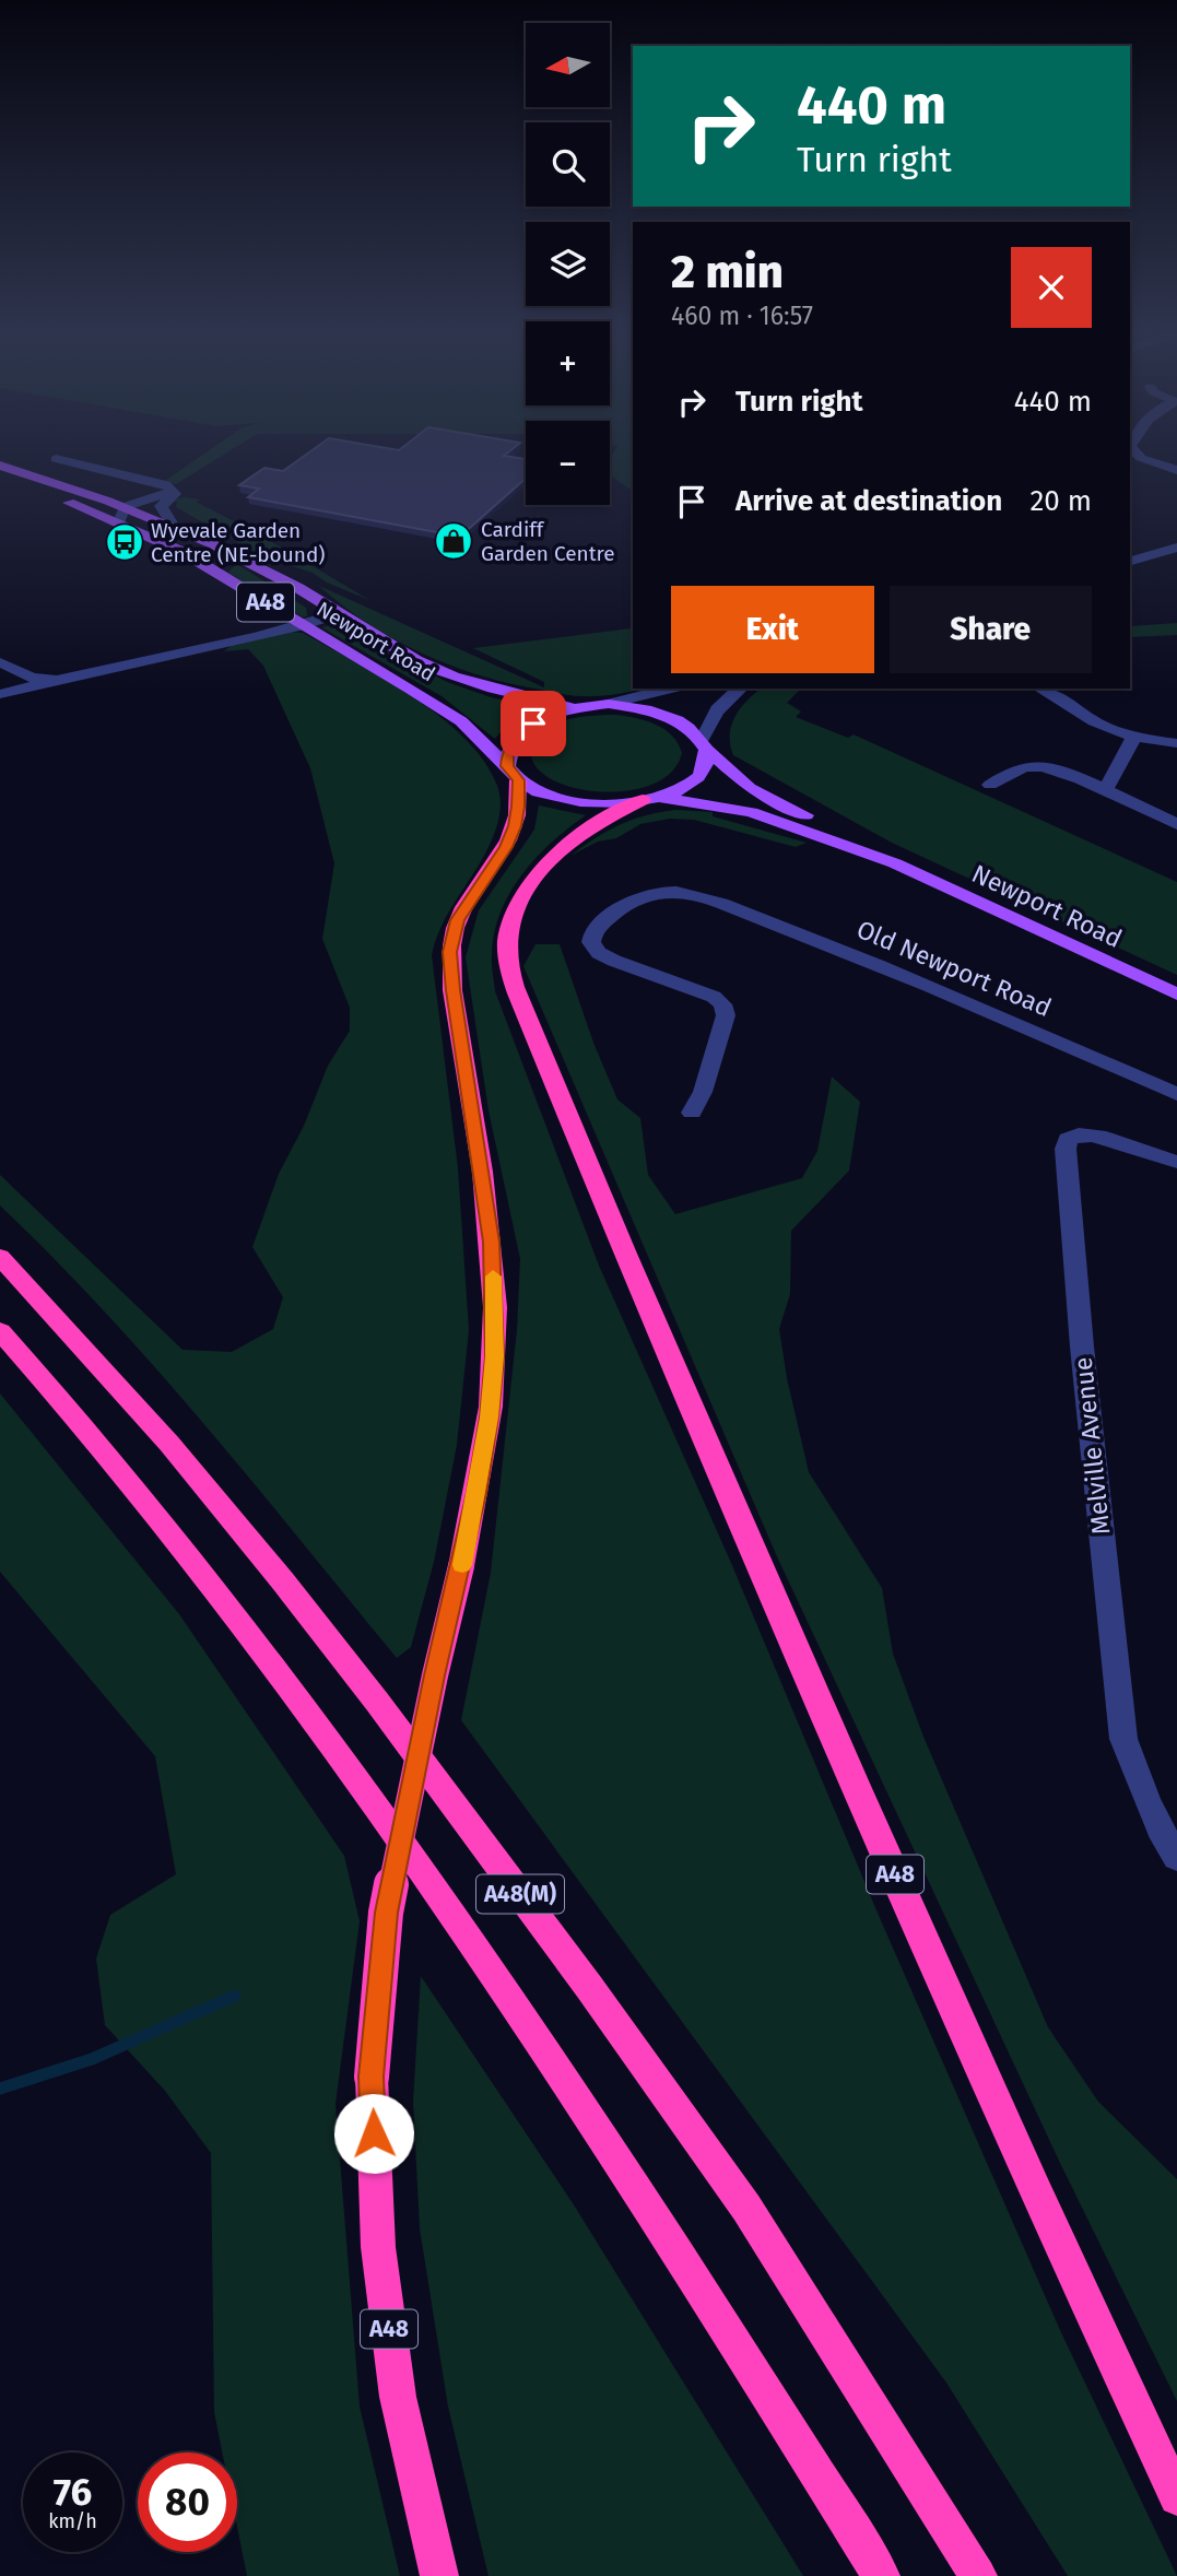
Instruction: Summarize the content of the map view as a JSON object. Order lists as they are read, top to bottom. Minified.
{"streets":{"highway":["A48","A48(M)"],"main road":["Newport Road"],"street":["Old Newport Road","Melville Avenue"]},"crossings":[["A48","Newport Road"]],"places":{"shop":["Cardiff Garden Centre"],"bus stop":["Wyevale Garden Centre (NE-bound)"]},"north":"left","page":{"map_buttons":["+","−"],"turn":["440 m","Turn right"],"heading":["2 min","460 m · 16:57"],"list":[{"name":"Turn right","value":"440 m"},{"name":"Arrive at destination","value":"20 m"}],"buttons":["Exit","Share"],"speed":"76 km/h","limit":"80"}}
